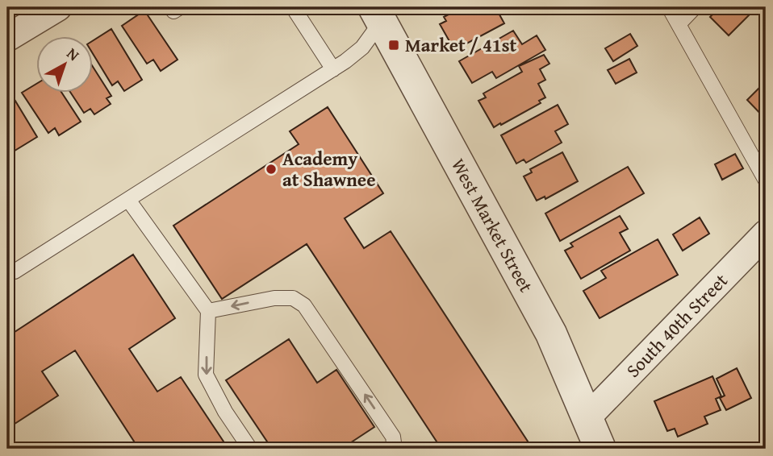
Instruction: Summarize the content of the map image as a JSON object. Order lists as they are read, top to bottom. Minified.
{"streets":{"street":["West Market Street","South 40th Street"]},"crossings":[["West Market Street","South 40th Street"]],"places":{"transit":["Market / 41st"],"other":["Academy at Shawnee"]},"north":"top right"}
